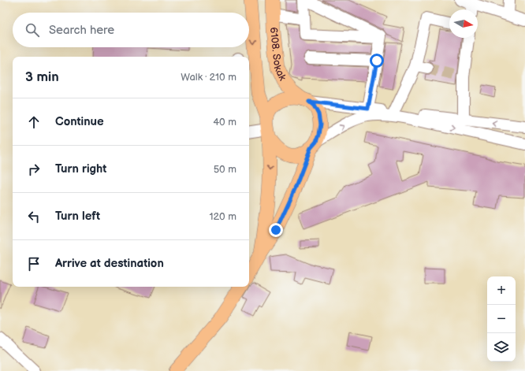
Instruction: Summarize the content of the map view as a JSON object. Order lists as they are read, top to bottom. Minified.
{"streets":{"main road":["6108. Sokak"]},"north":"right","page":{"search":"Search here","heading":["3 min","Walk · 210 m"],"list":[["Continue","40 m"],["Turn right","50 m"],["Turn left","120 m"],"Arrive at destination"],"map_buttons":["+","−"]}}
